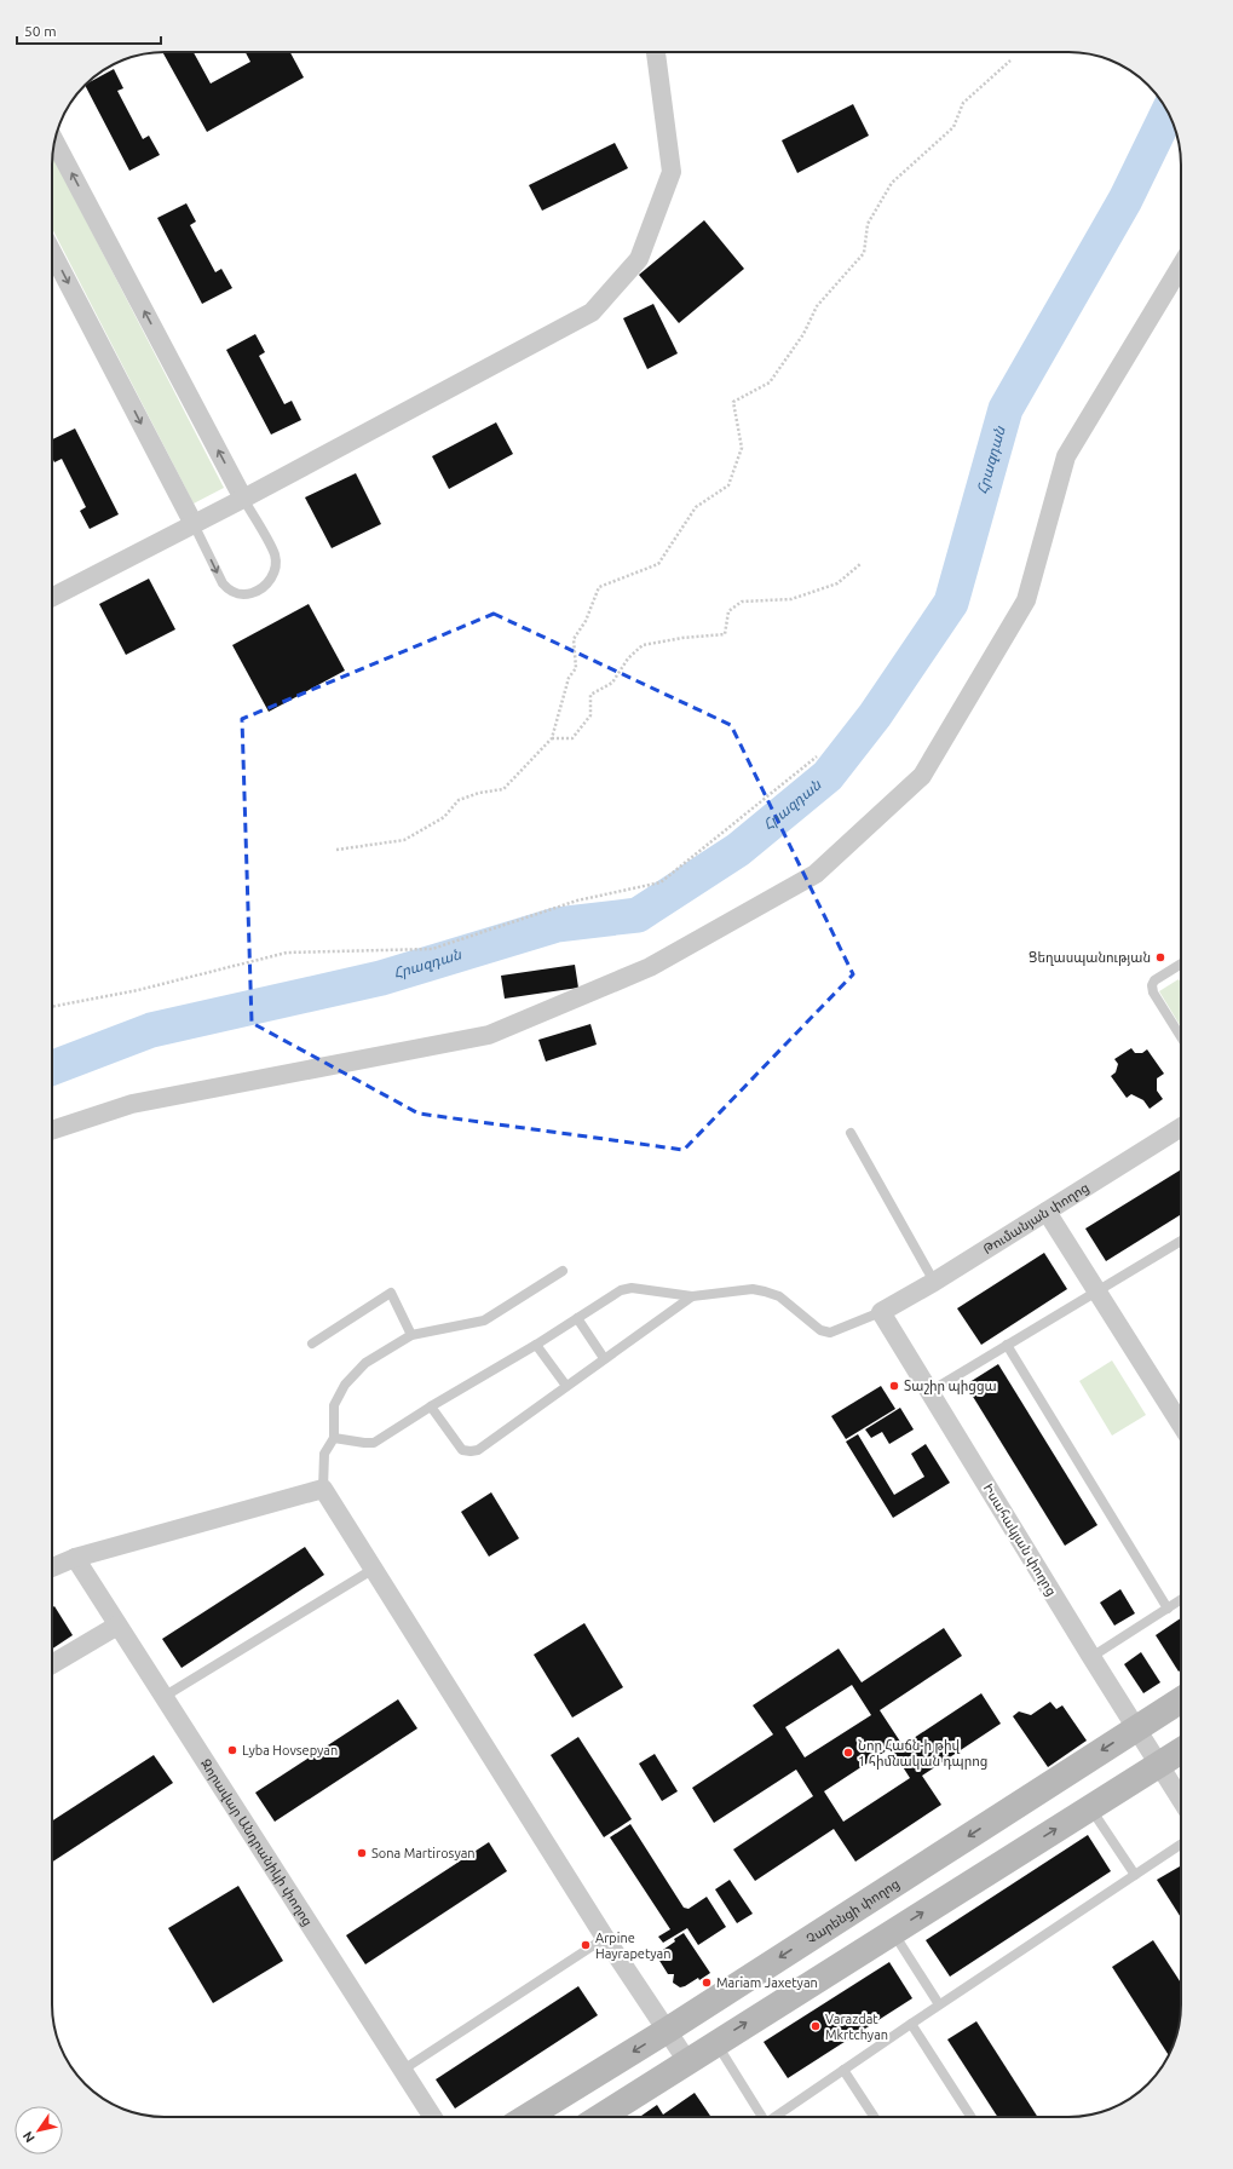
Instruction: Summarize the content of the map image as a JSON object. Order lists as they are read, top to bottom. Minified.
{"streets":{"street":["Թումանյան փողոց","Իսահակյան փողոց","Զորավար Անդրանիկի փողոց","Չարենցի փողոց"]},"crossings":[["Թումանյան փողոց","Իսահակյան փողոց"],["Իսահակյան փողոց","Չարենցի փողոց"]],"water":["Հրազդան"],"places":["Ցեղասպանության","Տաշիր պիցցա","Lyba Hovsepyan","Նոր Հաճն-ի թիվ 1 հիմնական դպրոց","Sona Martirosyan","Arpine Hayrapetyan","Mariam Jaxetyan","Varazdat Mkrtchyan"],"scale_bar":"50 m","north":"bottom left"}
